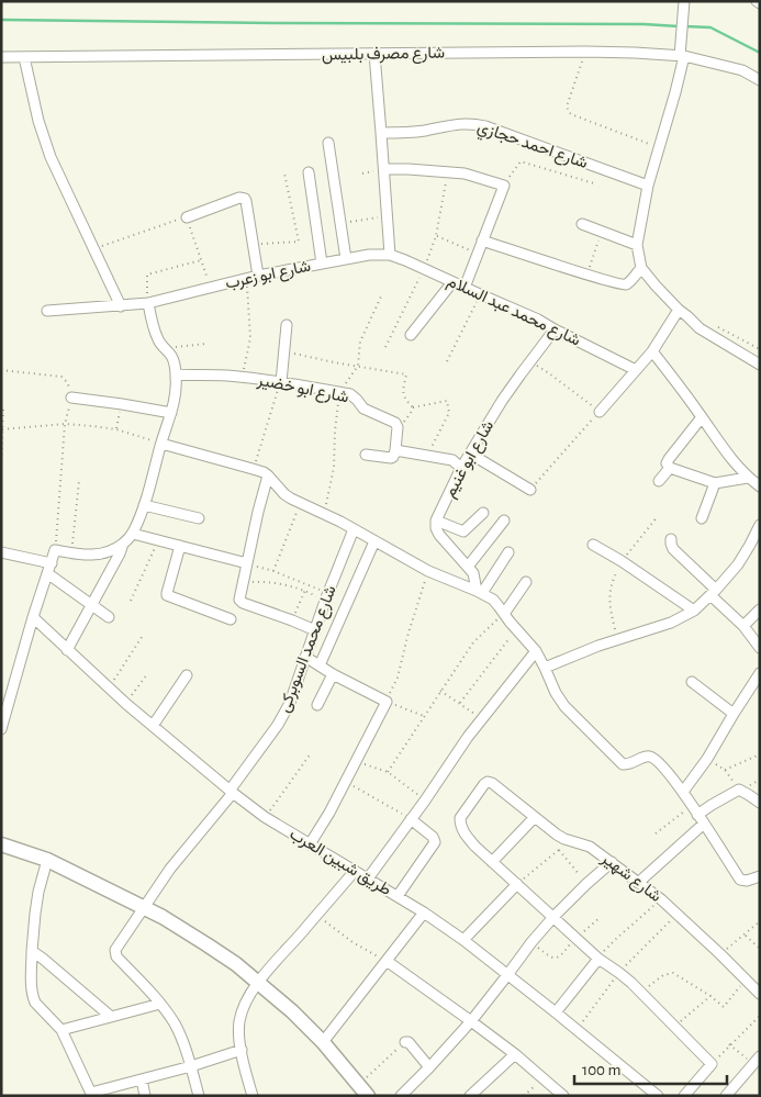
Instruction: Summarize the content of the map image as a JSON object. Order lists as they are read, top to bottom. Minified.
{"streets":{"street":["شارع مصرف بلبيس","شارع احمد حجازي","شارع ابو زعرب","شارع محمد عبد السلام","شارع ابو خضير","شارع ابو غنيم","شارع محمد السوبركى","طريق شبين العرب","شارع شهير"]},"crossings":[["شارع ابو زعرب","شارع محمد عبد السلام"],["شارع محمد عبد السلام","شارع ابو غنيم"],["شارع محمد السوبركى","طريق شبين العرب"]],"scale_bar":"100 m"}
